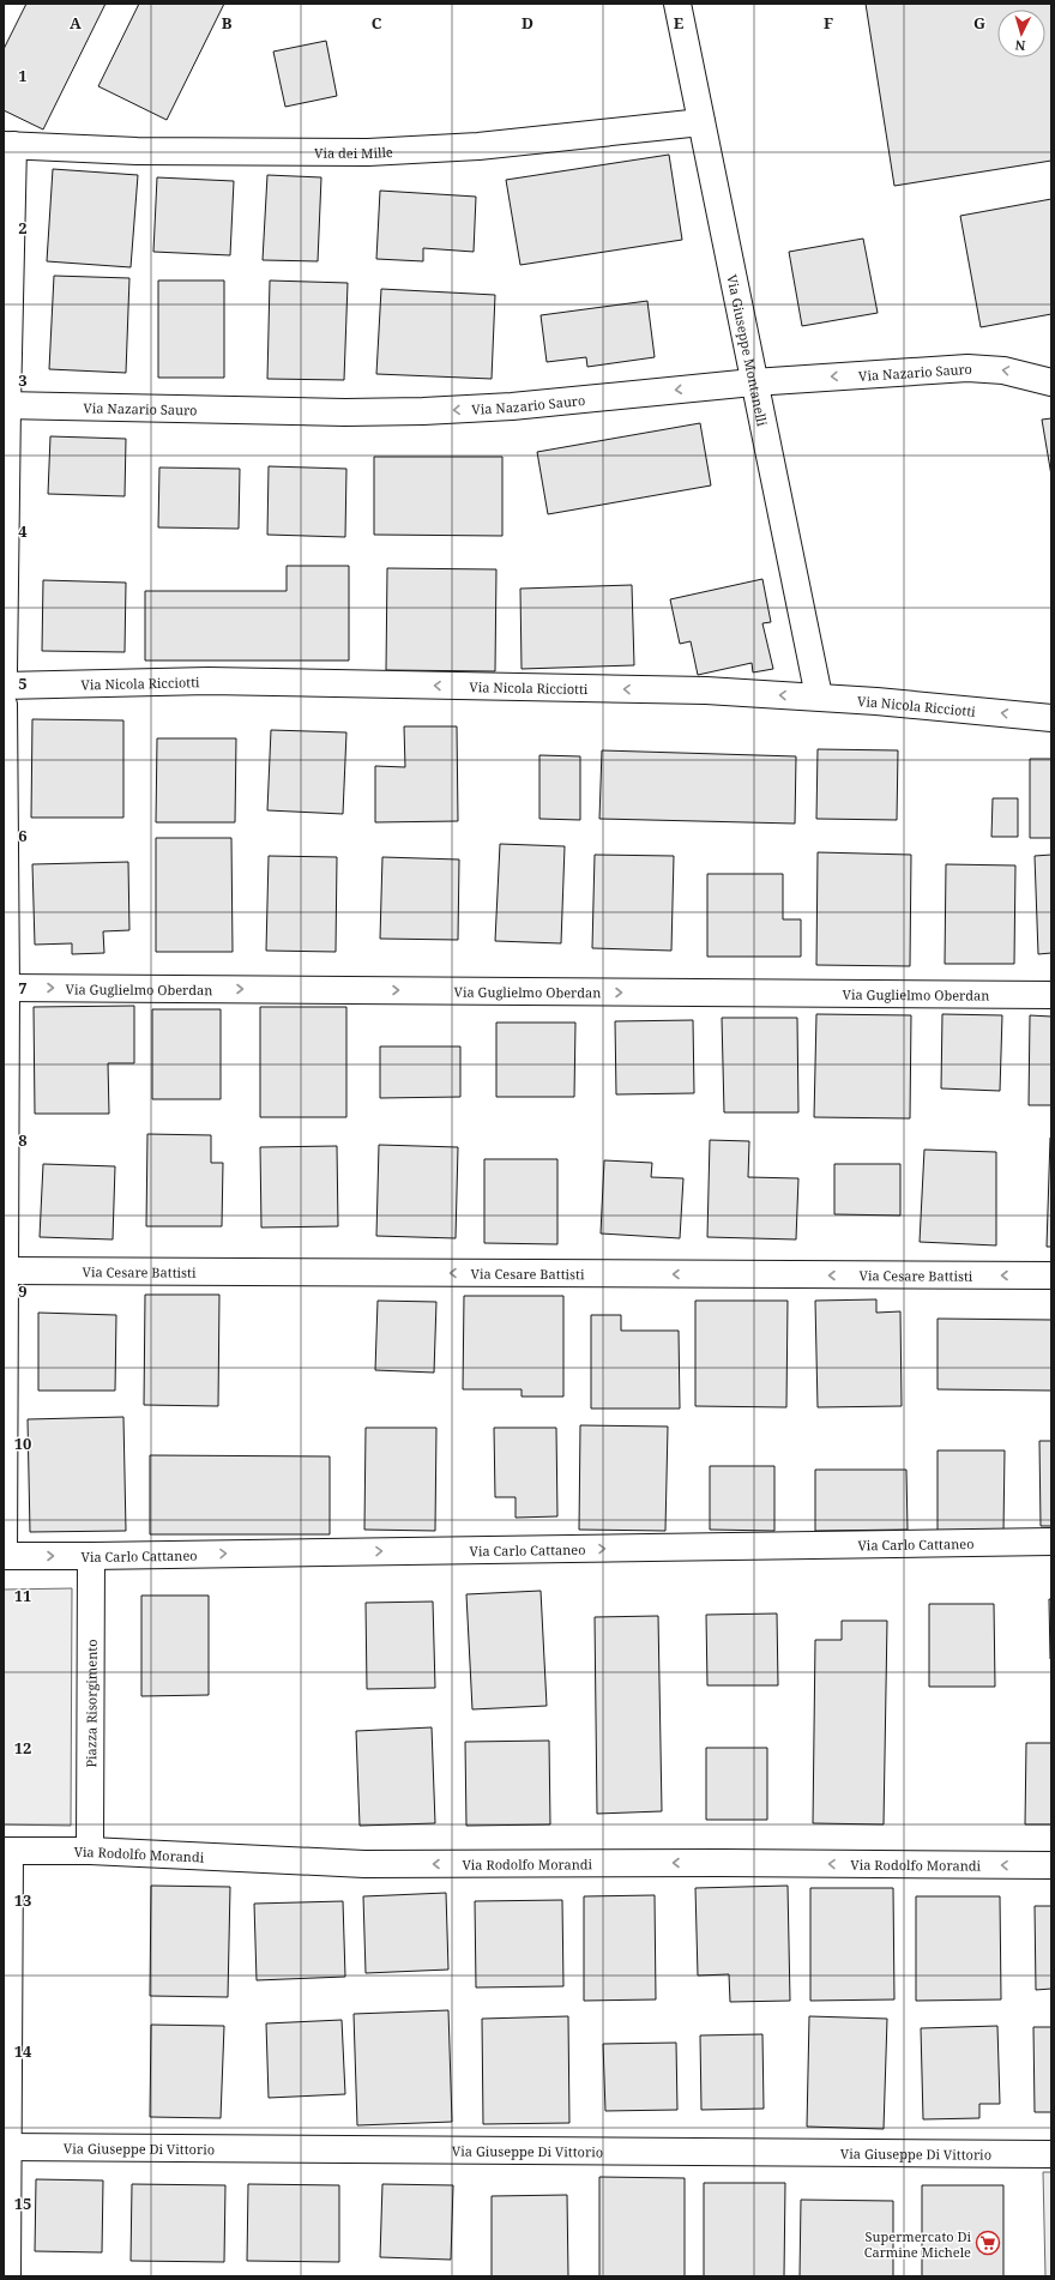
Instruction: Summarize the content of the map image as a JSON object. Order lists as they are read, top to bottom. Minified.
{"streets":{"street":["Via dei Mille","Via Giuseppe Montanelli","Via Nazario Sauro","Via Nicola Ricciotti","Via Guglielmo Oberdan","Via Cesare Battisti","Via Carlo Cattaneo","Piazza Risorgimento","Via Rodolfo Morandi","Via Giuseppe Di Vittorio"]},"crossings":[["Via dei Mille","Via Giuseppe Montanelli"],["Via Giuseppe Montanelli","Via Nazario Sauro"],["Via Giuseppe Montanelli","Via Nicola Ricciotti"],["Via Carlo Cattaneo","Piazza Risorgimento"],["Piazza Risorgimento","Via Rodolfo Morandi"]],"one_way":["Via Nazario Sauro","Via Nicola Ricciotti","Via Guglielmo Oberdan","Via Cesare Battisti","Via Carlo Cattaneo","Via Rodolfo Morandi"],"places":{"supermarket":["Supermercato Di Carmine Michele"]},"north":"bottom","grid":{"columns":["A","B","C","D","E","F","G"],"rows":["1","2","3","4","5","6","7","8","9","10","11","12","13","14","15"]}}
